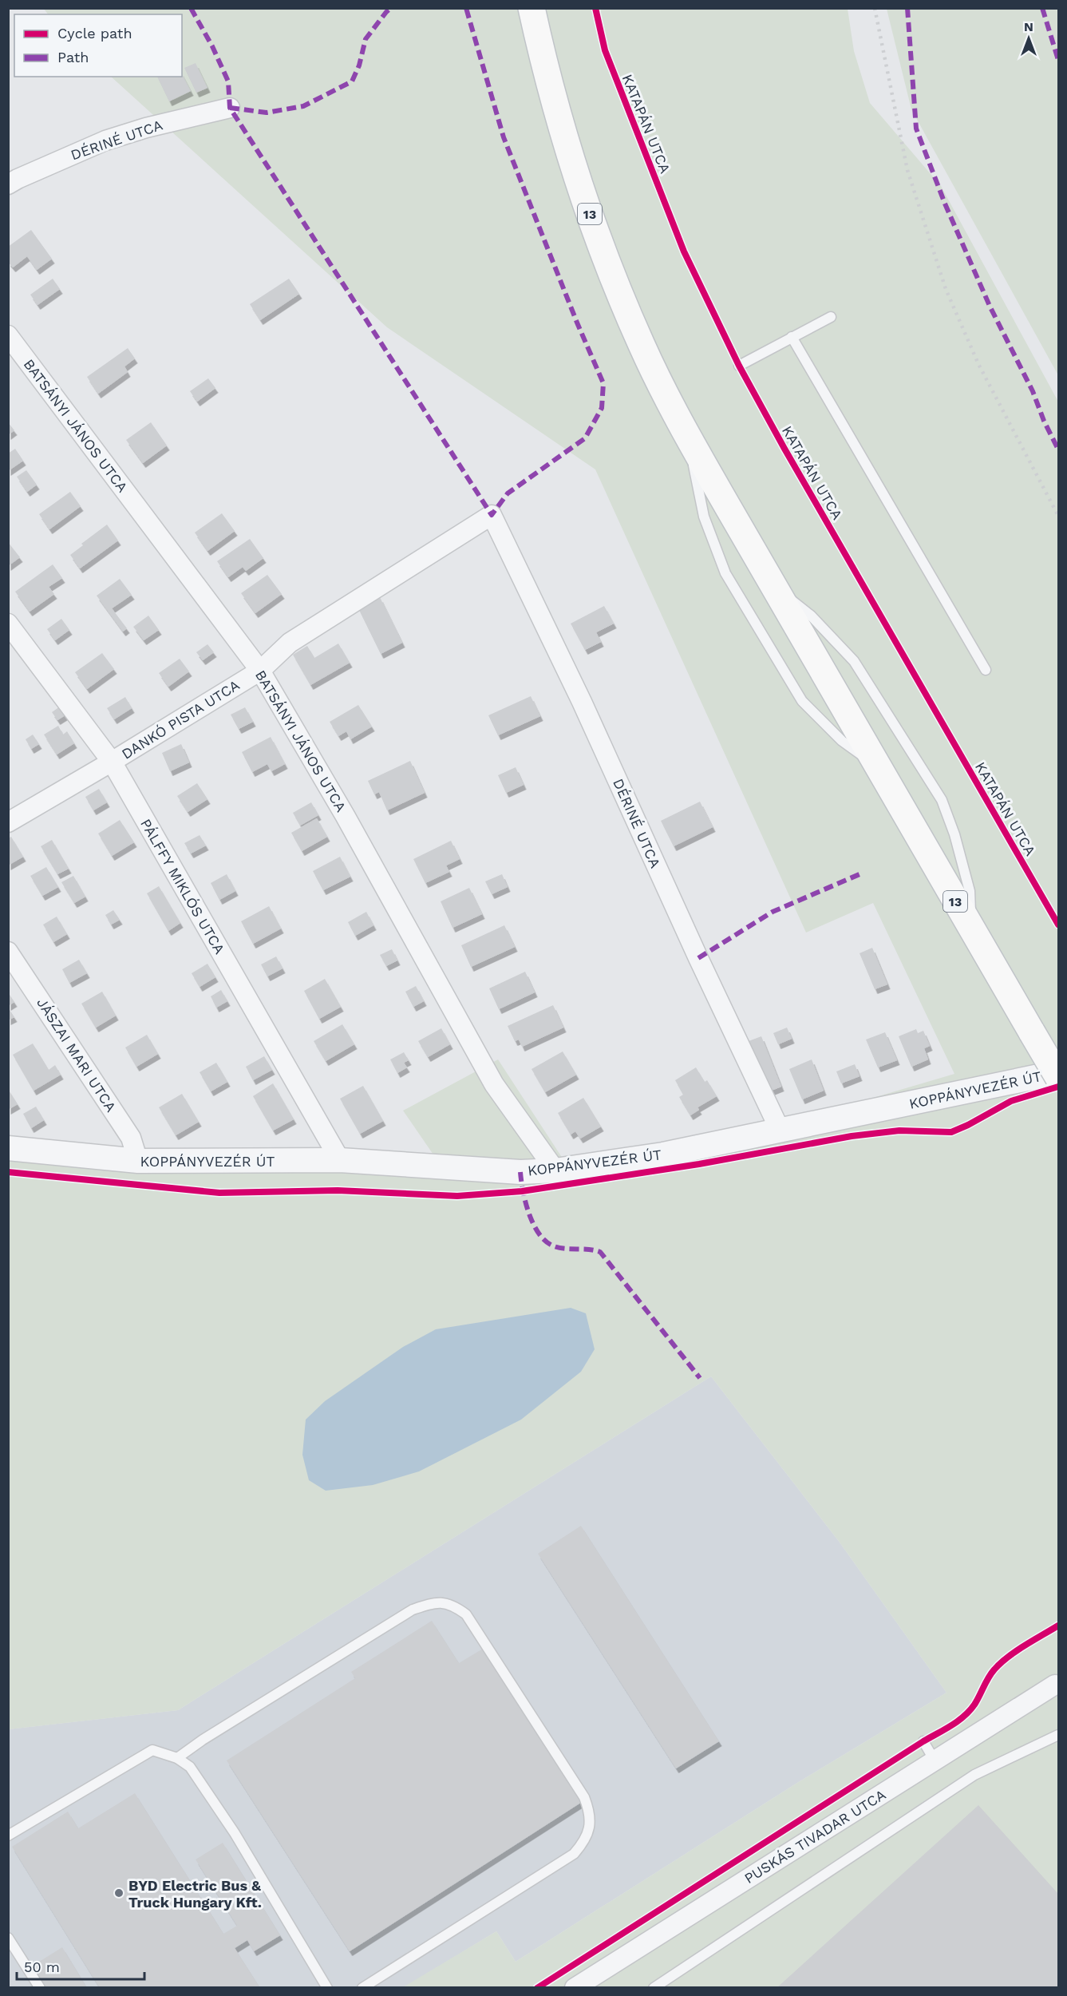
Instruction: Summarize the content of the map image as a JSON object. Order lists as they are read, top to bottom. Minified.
{"streets":{"main road":["13"],"street":["DÉRINÉ UTCA","BATSÁNYI JÁNOS UTCA","DANKÓ PISTA UTCA","PÁLFFY MIKLÓS UTCA","JÁSZAI MARI UTCA","KOPPÁNYVEZÉR ÚT","PUSKÁS TIVADAR UTCA"],"cycle path":["KATAPÁN UTCA"]},"crossings":[["DÉRINÉ UTCA","DANKÓ PISTA UTCA"],["DÉRINÉ UTCA","KOPPÁNYVEZÉR ÚT"],["BATSÁNYI JÁNOS UTCA","DANKÓ PISTA UTCA"],["BATSÁNYI JÁNOS UTCA","KOPPÁNYVEZÉR ÚT"],["DANKÓ PISTA UTCA","PÁLFFY MIKLÓS UTCA"],["PÁLFFY MIKLÓS UTCA","KOPPÁNYVEZÉR ÚT"],["JÁSZAI MARI UTCA","KOPPÁNYVEZÉR ÚT"]],"places":["BYD Electric Bus & Truck Hungary Kft."],"legend":["Cycle path","Path"],"scale_bar":"50 m","north":"top"}
